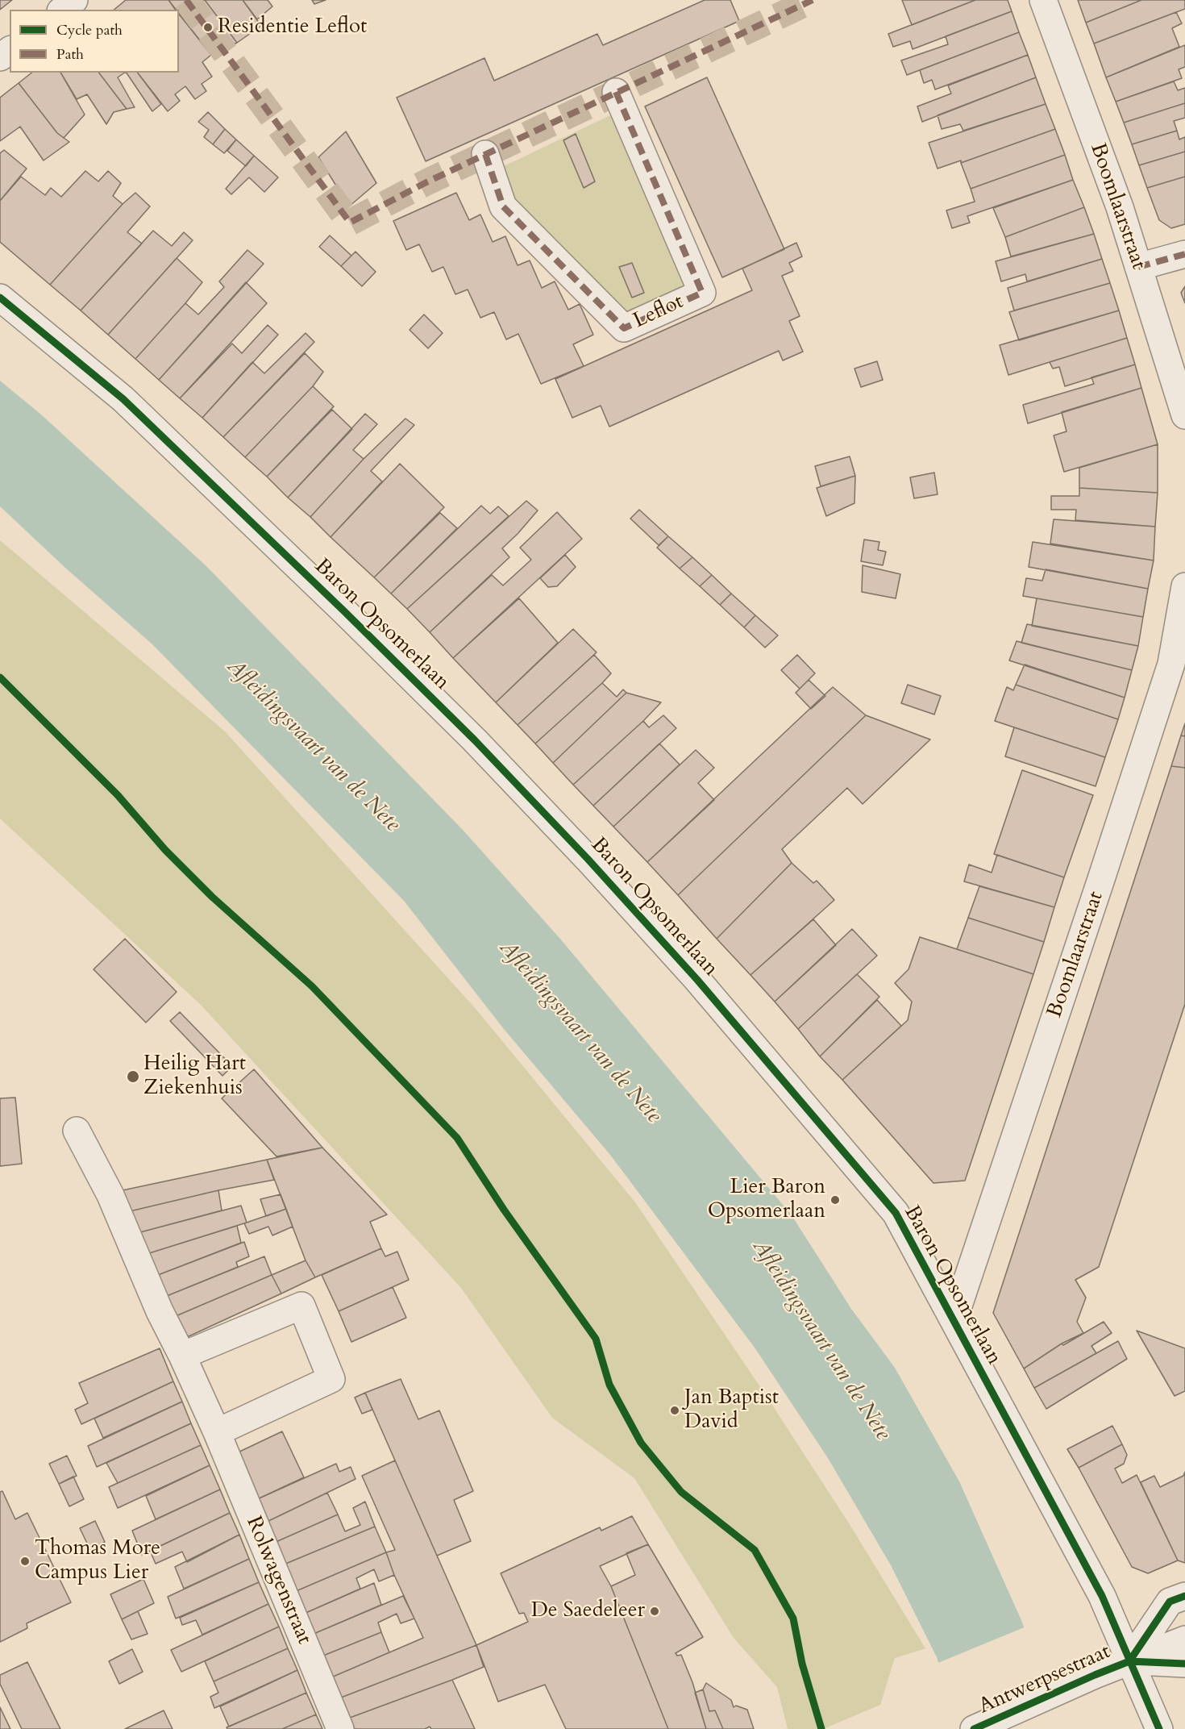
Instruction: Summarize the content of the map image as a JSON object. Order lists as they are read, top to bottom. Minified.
{"streets":{"street":["Boomlaarstraat","Leflot","Baron Opsomerlaan","Rolwagenstraat","Antwerpsestraat"]},"crossings":[["Boomlaarstraat","Baron Opsomerlaan"],["Baron Opsomerlaan","Antwerpsestraat"]],"water":["Afleidingsvaart van de Nete"],"places":["Residentie Leflot","Heilig Hart Ziekenhuis","Lier Baron Opsomerlaan","Jan Baptist David","Thomas More Campus Lier","De Saedeleer"],"legend":["Cycle path","Path"]}
